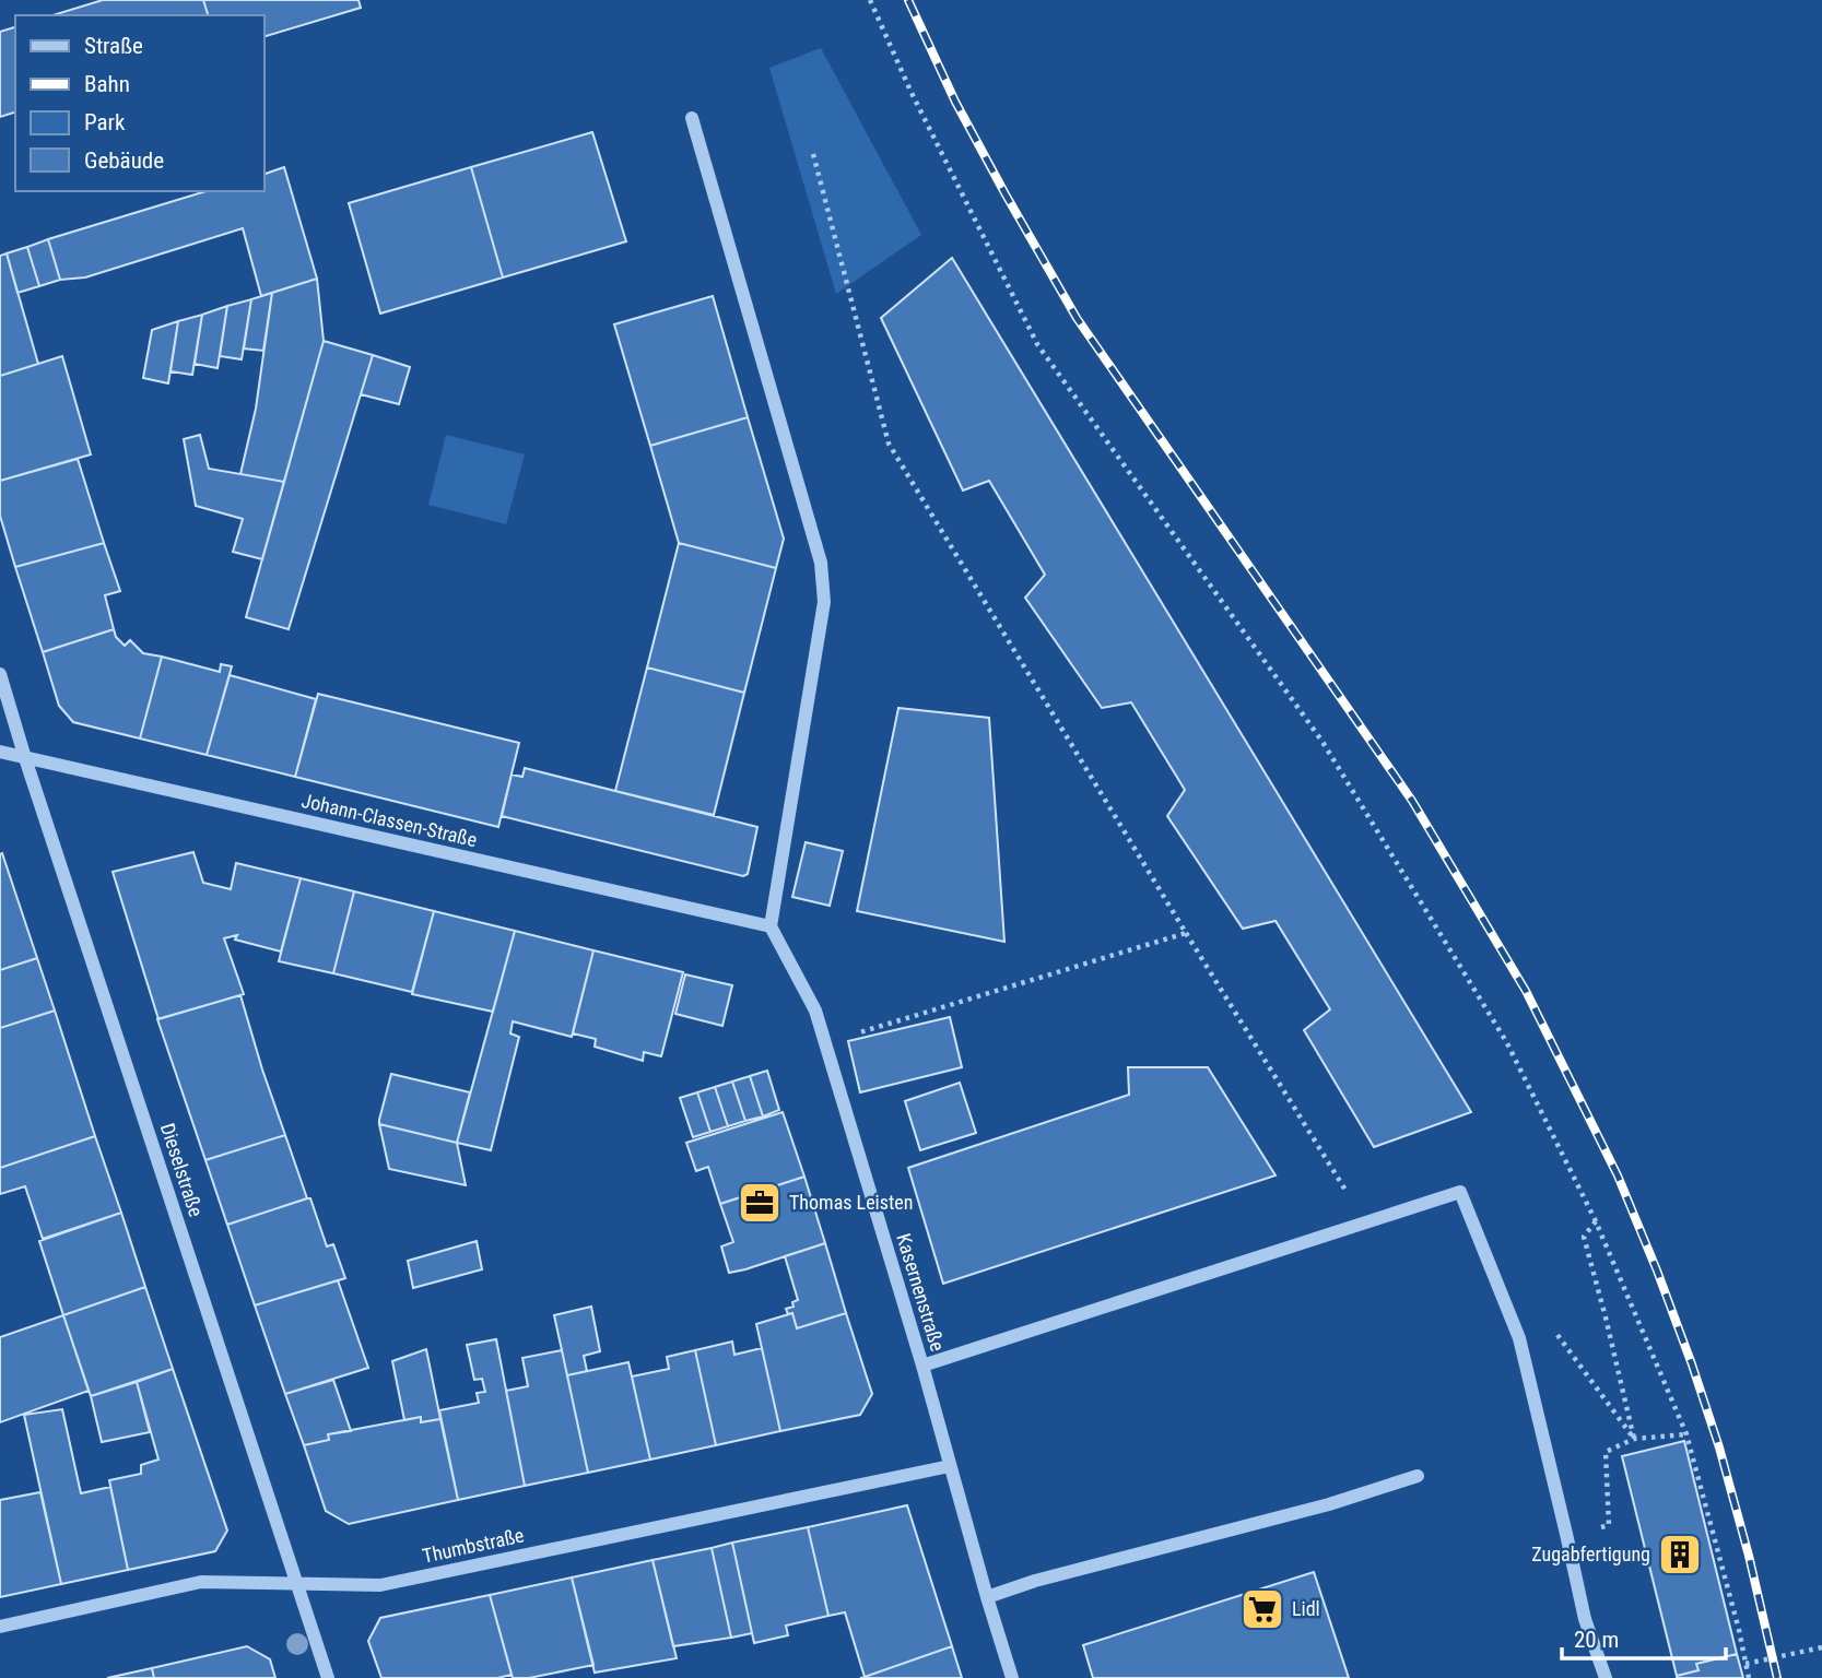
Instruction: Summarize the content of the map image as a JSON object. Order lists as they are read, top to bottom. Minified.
{"streets":{"street":["Johann-Classen-Straße","Dieselstraße","Kasernenstraße","Thumbstraße"]},"crossings":[["Johann-Classen-Straße","Dieselstraße"],["Johann-Classen-Straße","Kasernenstraße"],["Dieselstraße","Thumbstraße"],["Kasernenstraße","Thumbstraße"]],"places":{"office":["Thomas Leisten"],"building":["Zugabfertigung"],"supermarket":["Lidl"]},"legend":["Straße","Bahn","Park","Gebäude"],"scale_bar":"20 m"}
